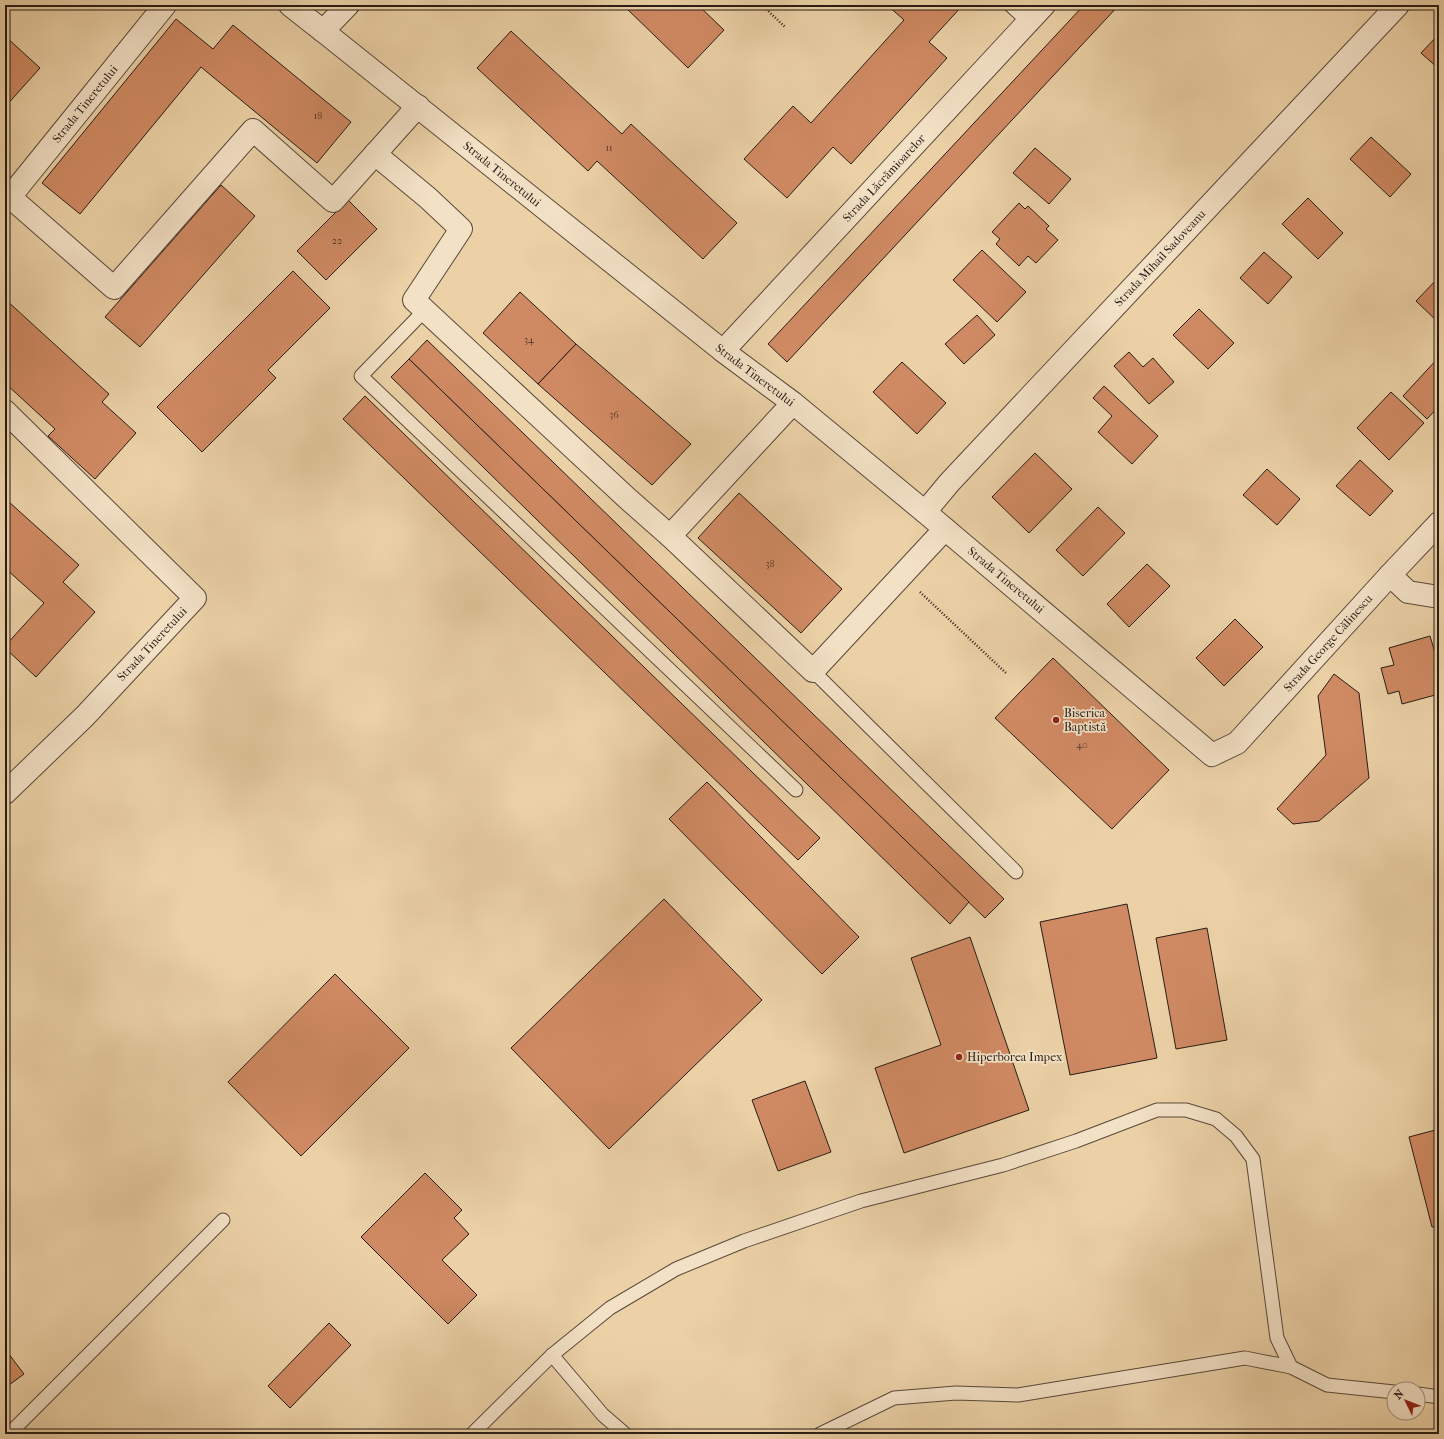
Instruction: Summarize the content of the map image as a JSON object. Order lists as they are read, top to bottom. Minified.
{"streets":{"street":["Strada Tineretului","Strada Lăcrămioarelor","Strada Mihail Sadoveanu","Strada George Călinescu"]},"crossings":[["Strada Tineretului","Strada Lăcrămioarelor"],["Strada Tineretului","Strada Mihail Sadoveanu"],["Strada Tineretului","Strada George Călinescu"]],"places":["Biserica Baptistă","Hiperborea Impex"],"house_numbers":["18","11","22","34","36","38","40"],"north":"top left"}
